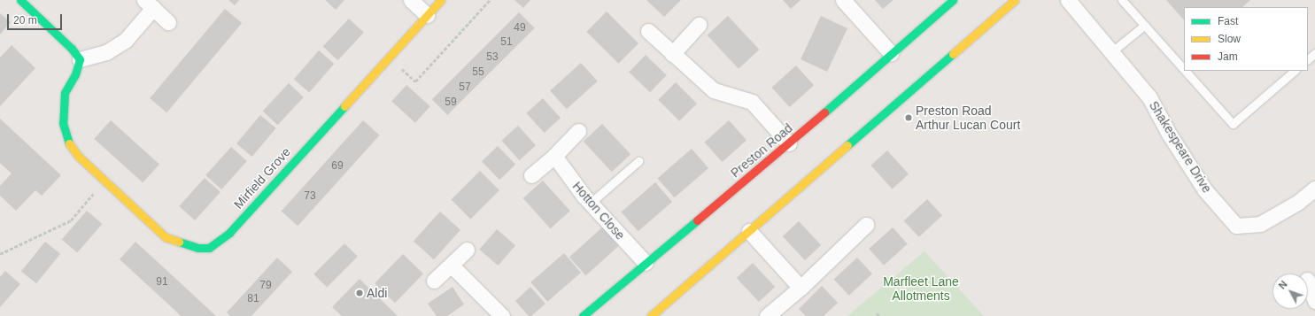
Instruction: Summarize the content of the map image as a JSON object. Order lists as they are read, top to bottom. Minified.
{"streets":{"street":["Shakespeare Drive","Preston Road","Mirfield Grove","Hotton Close"]},"crossings":[["Preston Road","Hotton Close"]],"parks":["Marfleet Lane Allotments"],"places":["Preston Road Arthur Lucan Court","Aldi"],"house_numbers":["49","51","53","55","57","59","69","73","91","79","81"],"legend":["Fast","Slow","Jam"],"scale_bar":"20 m","north":"top left"}
